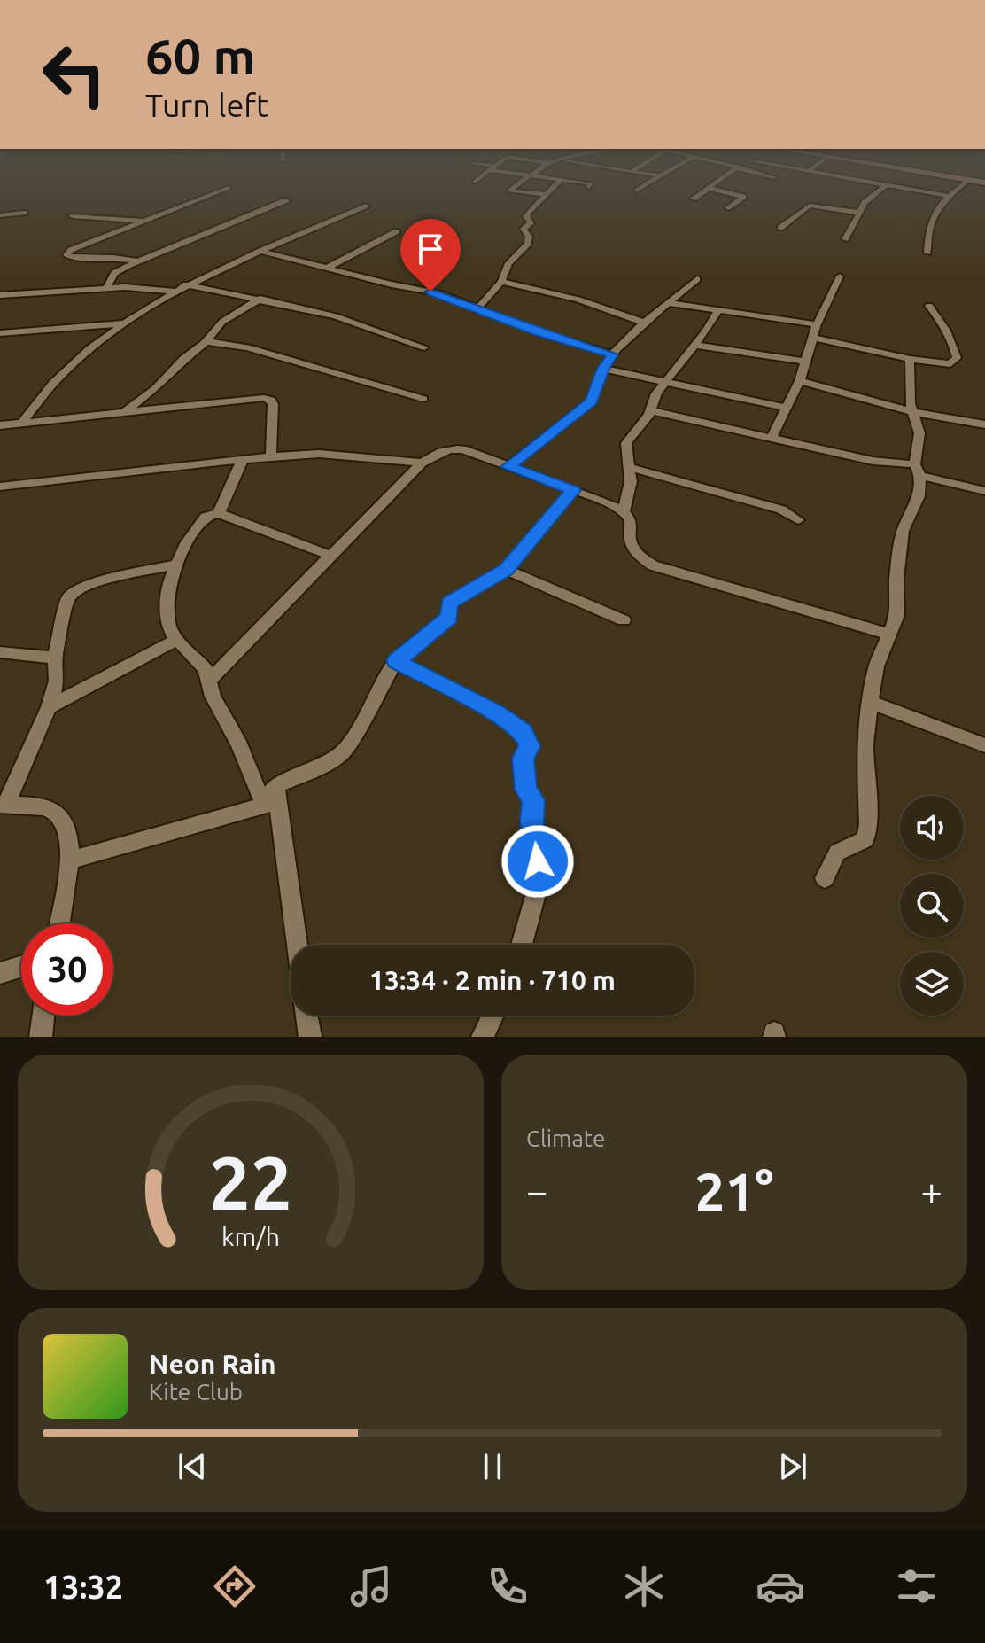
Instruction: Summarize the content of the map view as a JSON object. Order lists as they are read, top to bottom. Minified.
{"page":{"turn":["60 m","Turn left"],"limit":"30","trip":"13:34 · 2 min · 710 m","tile":"Climate","heat":["−","21°","+"],"song":["Neon Rain","Kite Club"],"tabs":"13:32","gauge":["22","km/h"]}}
